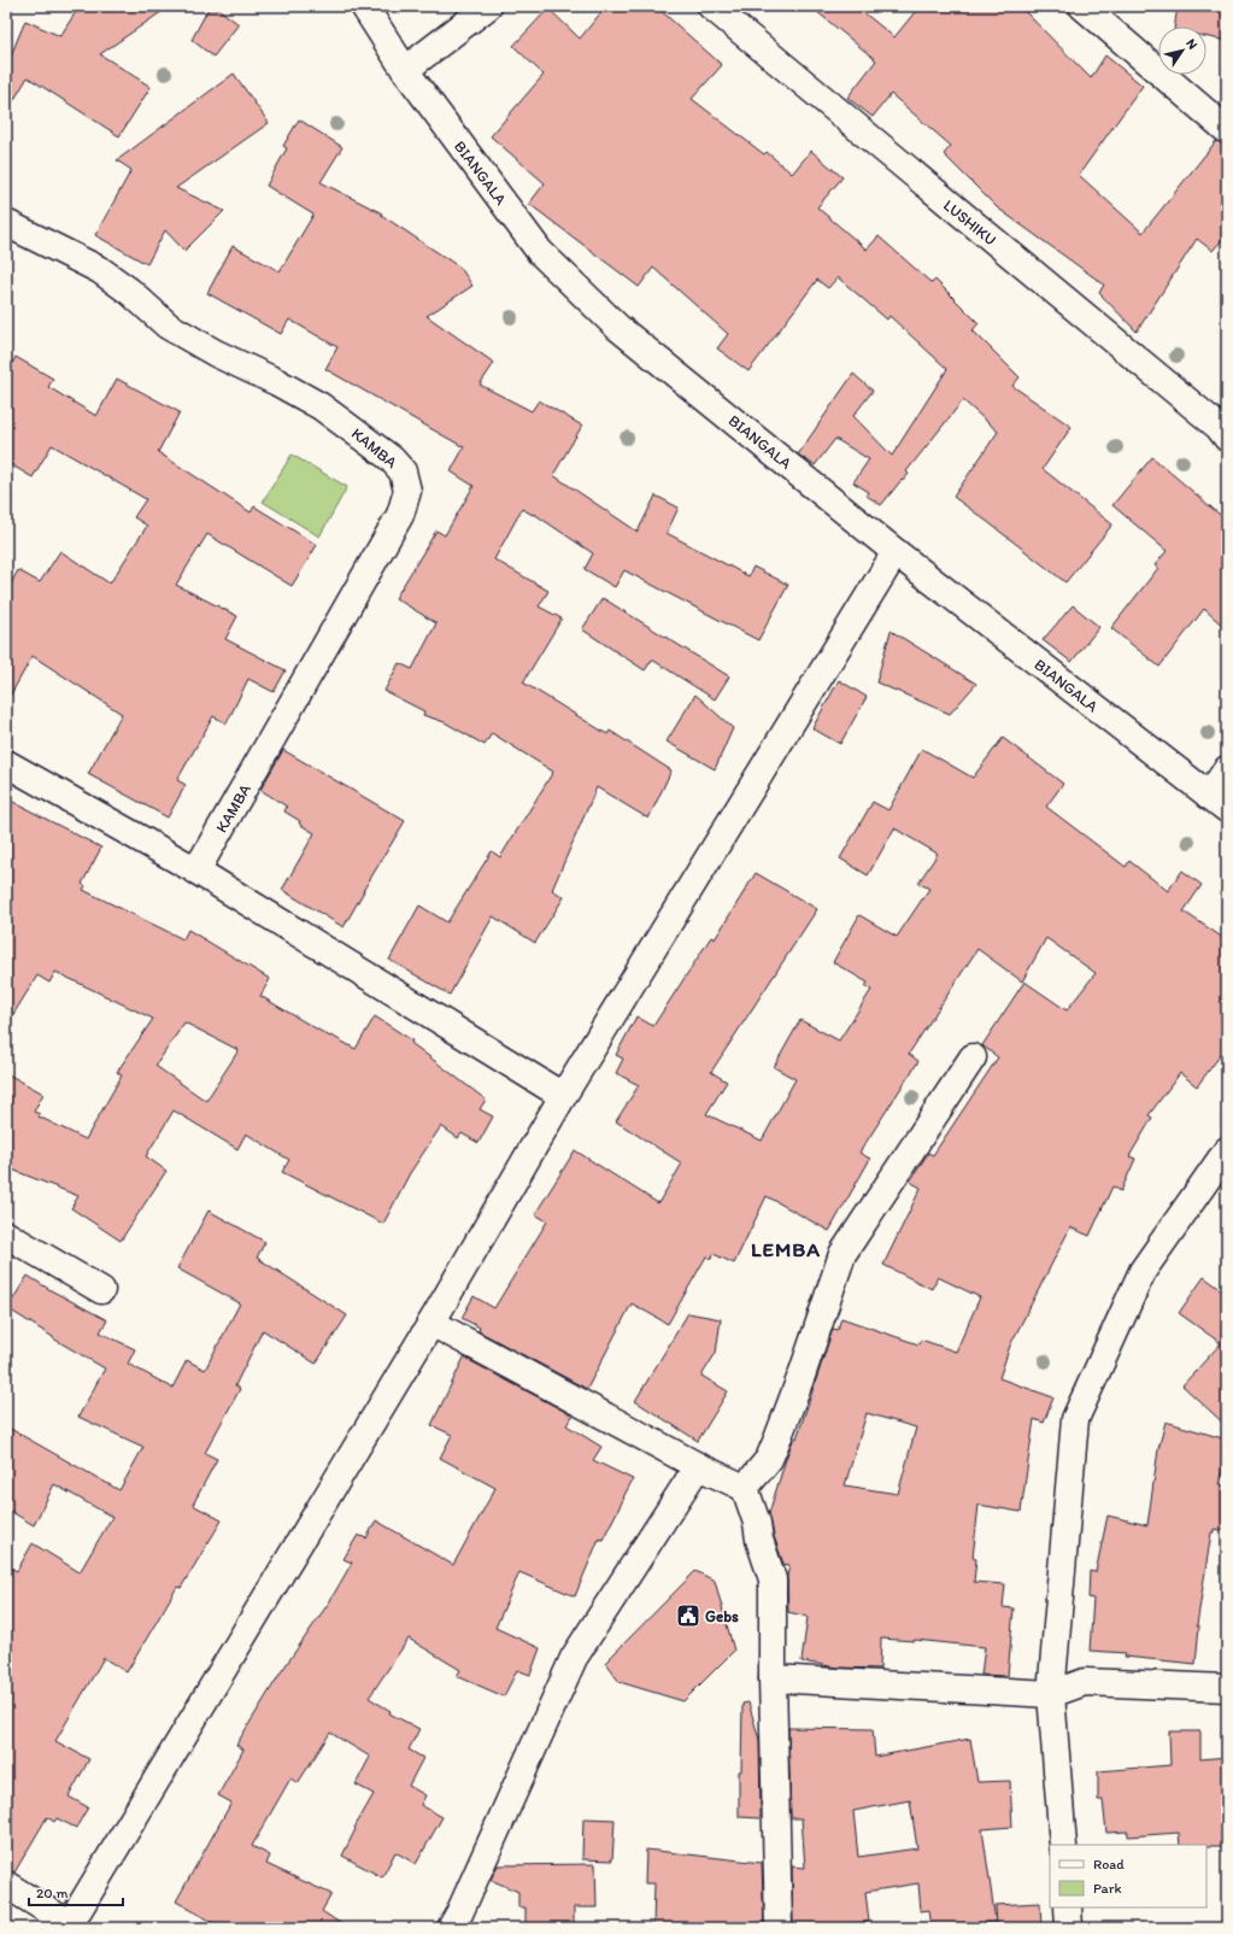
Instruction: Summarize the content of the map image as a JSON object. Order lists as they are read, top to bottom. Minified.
{"streets":{"street":["BIANGALA","LUSHIKU","KAMBA"]},"districts":["LEMBA"],"places":{"public building":["Gebs"]},"legend":["Road","Park"],"scale_bar":"20 m","north":"top right"}
